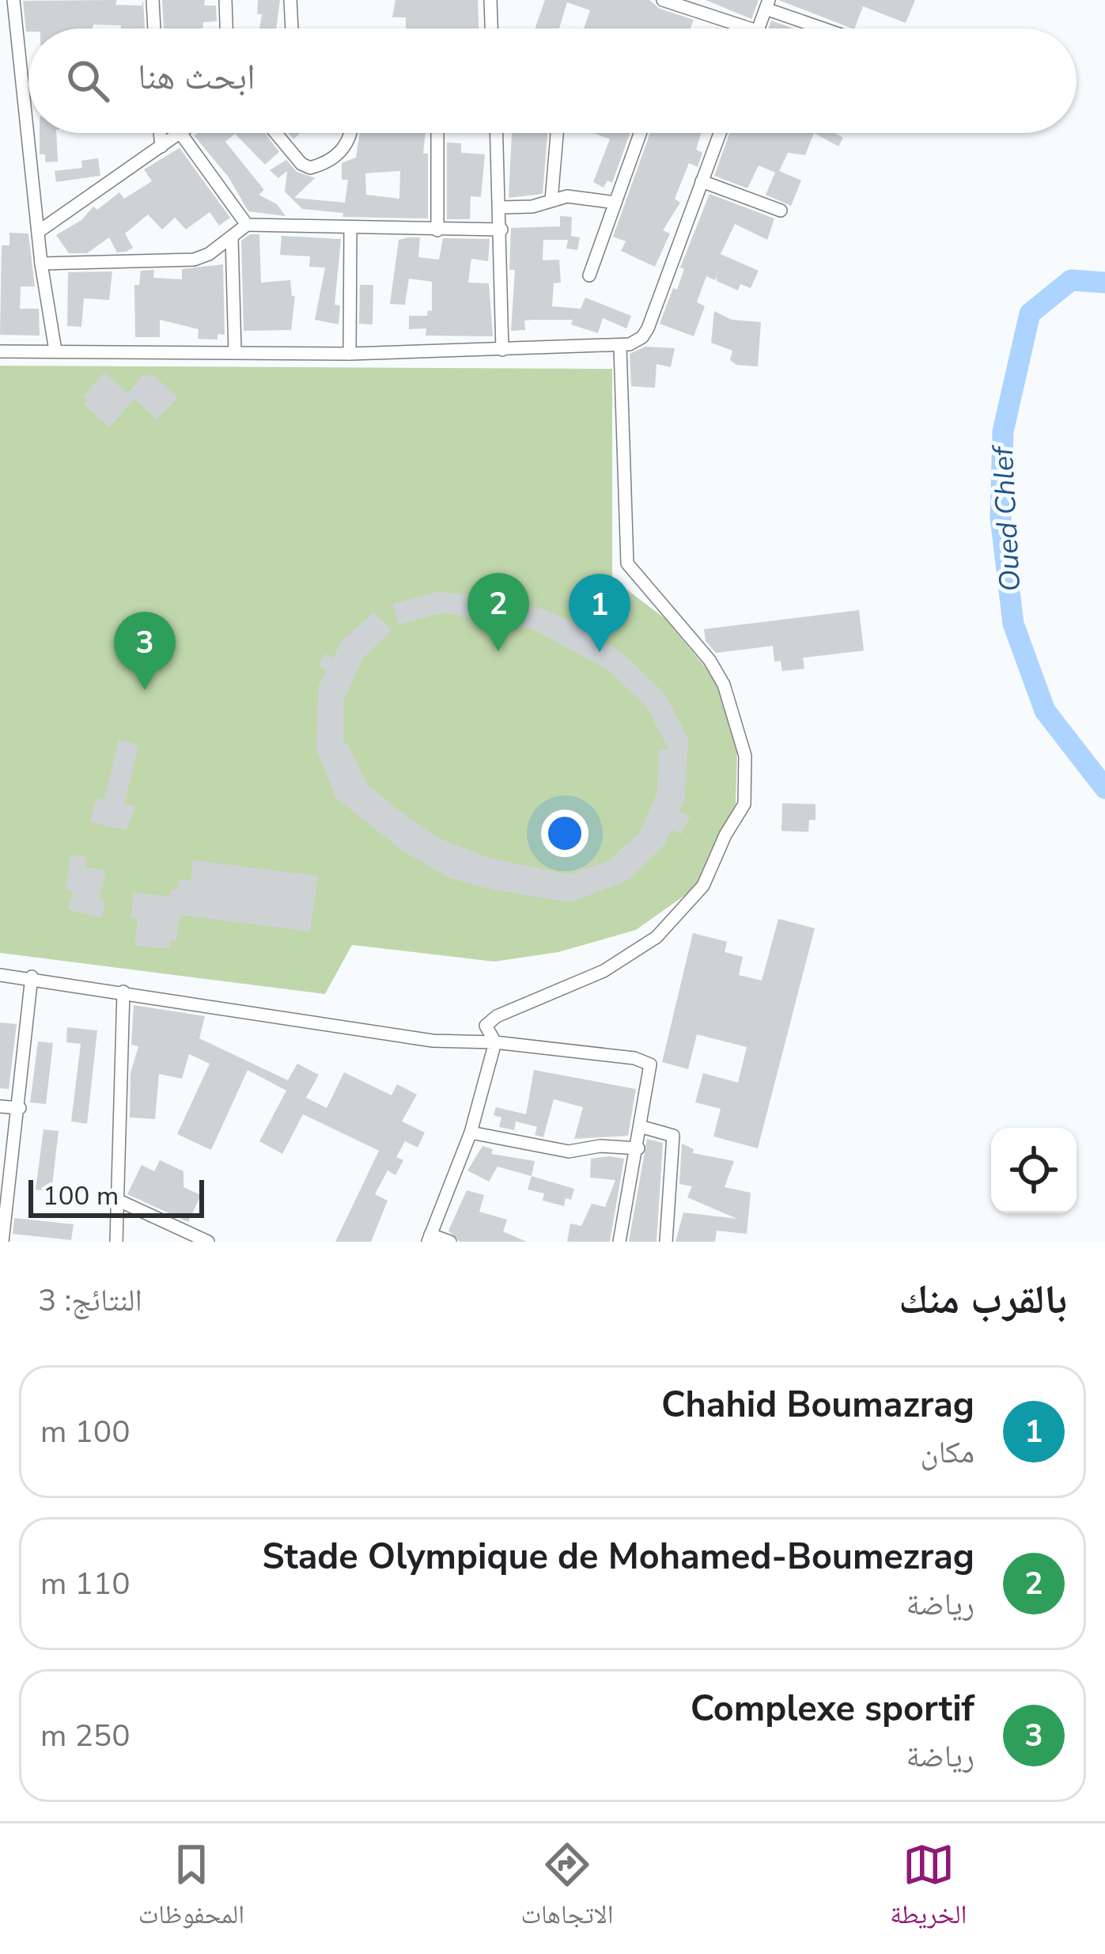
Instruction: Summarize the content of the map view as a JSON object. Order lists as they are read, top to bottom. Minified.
{"water":["Oued Chlef"],"scale_bar":"100 m","page":{"search":"ابحث هنا","pins":["2","1","3"],"scale":"100 m","heading":["بالقرب منك","النتائج: 3"],"list":[{"mark":"1","name":"Chahid Boumazrag","note":"مكان","value":"100 m"},{"mark":"2","name":"Stade Olympique de Mohamed-Boumezrag","note":"رياضة","value":"110 m"},{"mark":"3","name":"Complexe sportif","note":"رياضة","value":"250 m"}],"nav":["الخريطة","الاتجاهات","المحفوظات"]}}
